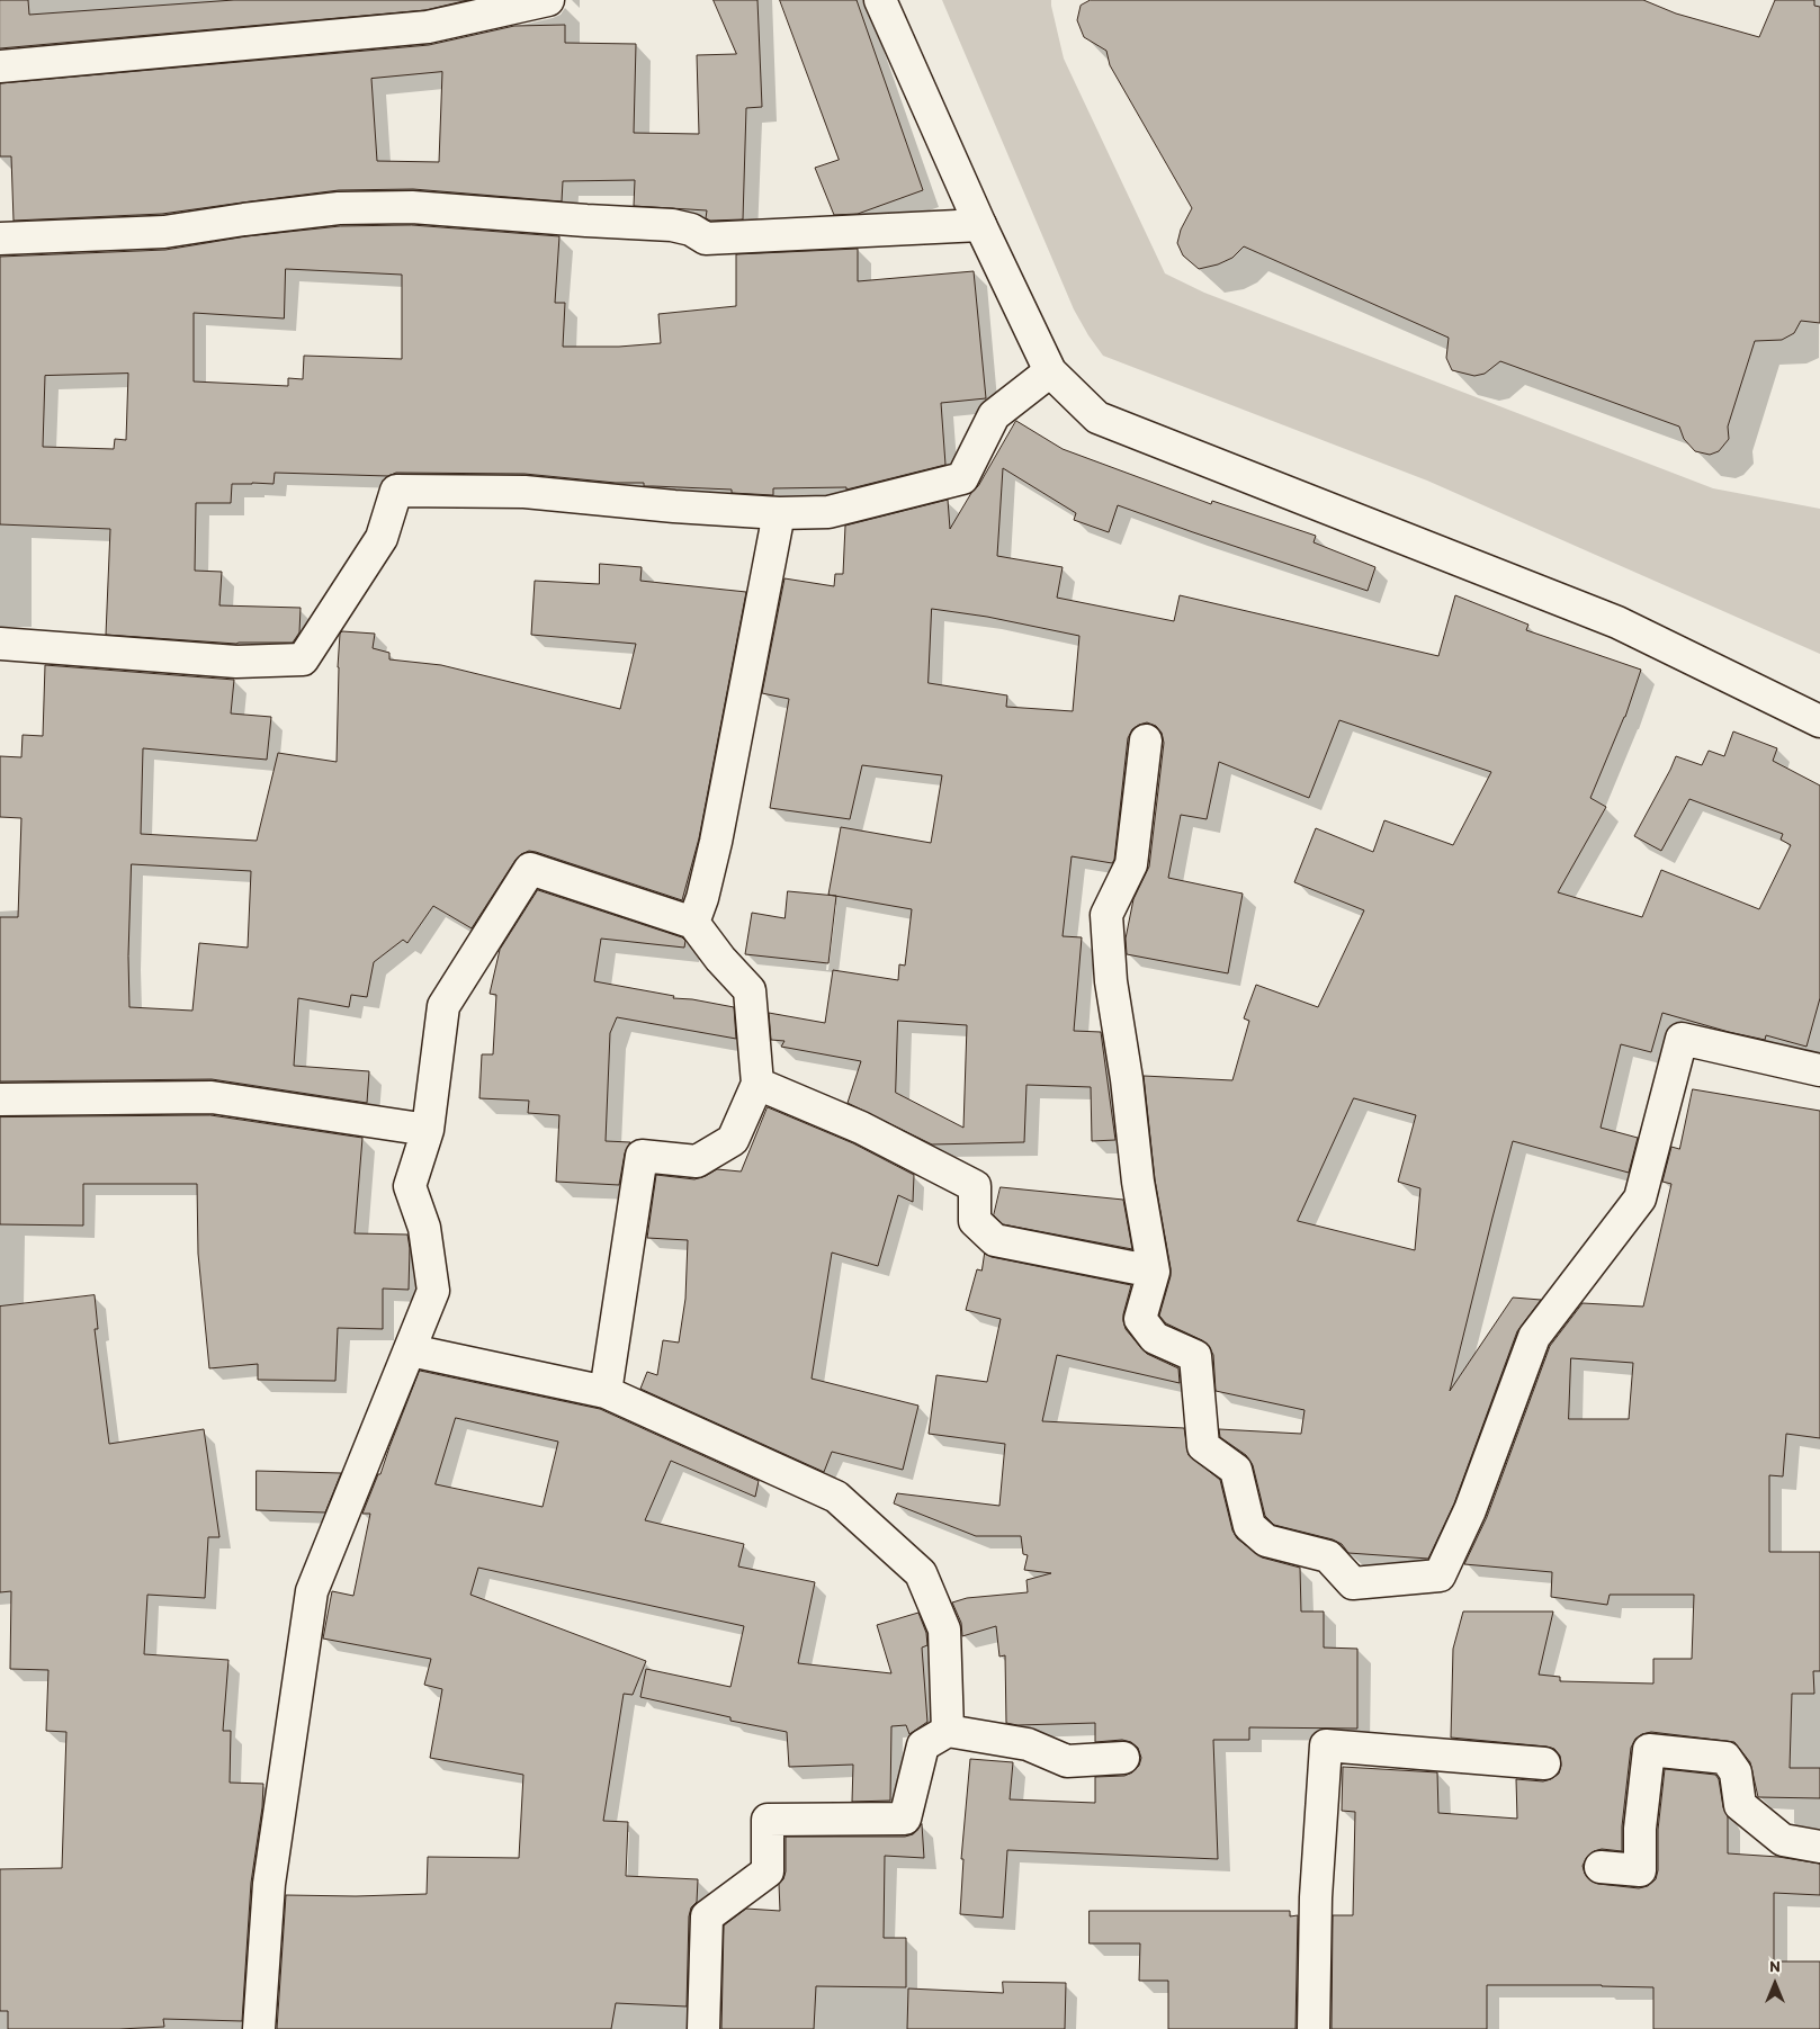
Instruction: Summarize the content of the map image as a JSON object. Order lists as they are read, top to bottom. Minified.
{"north":"top"}
